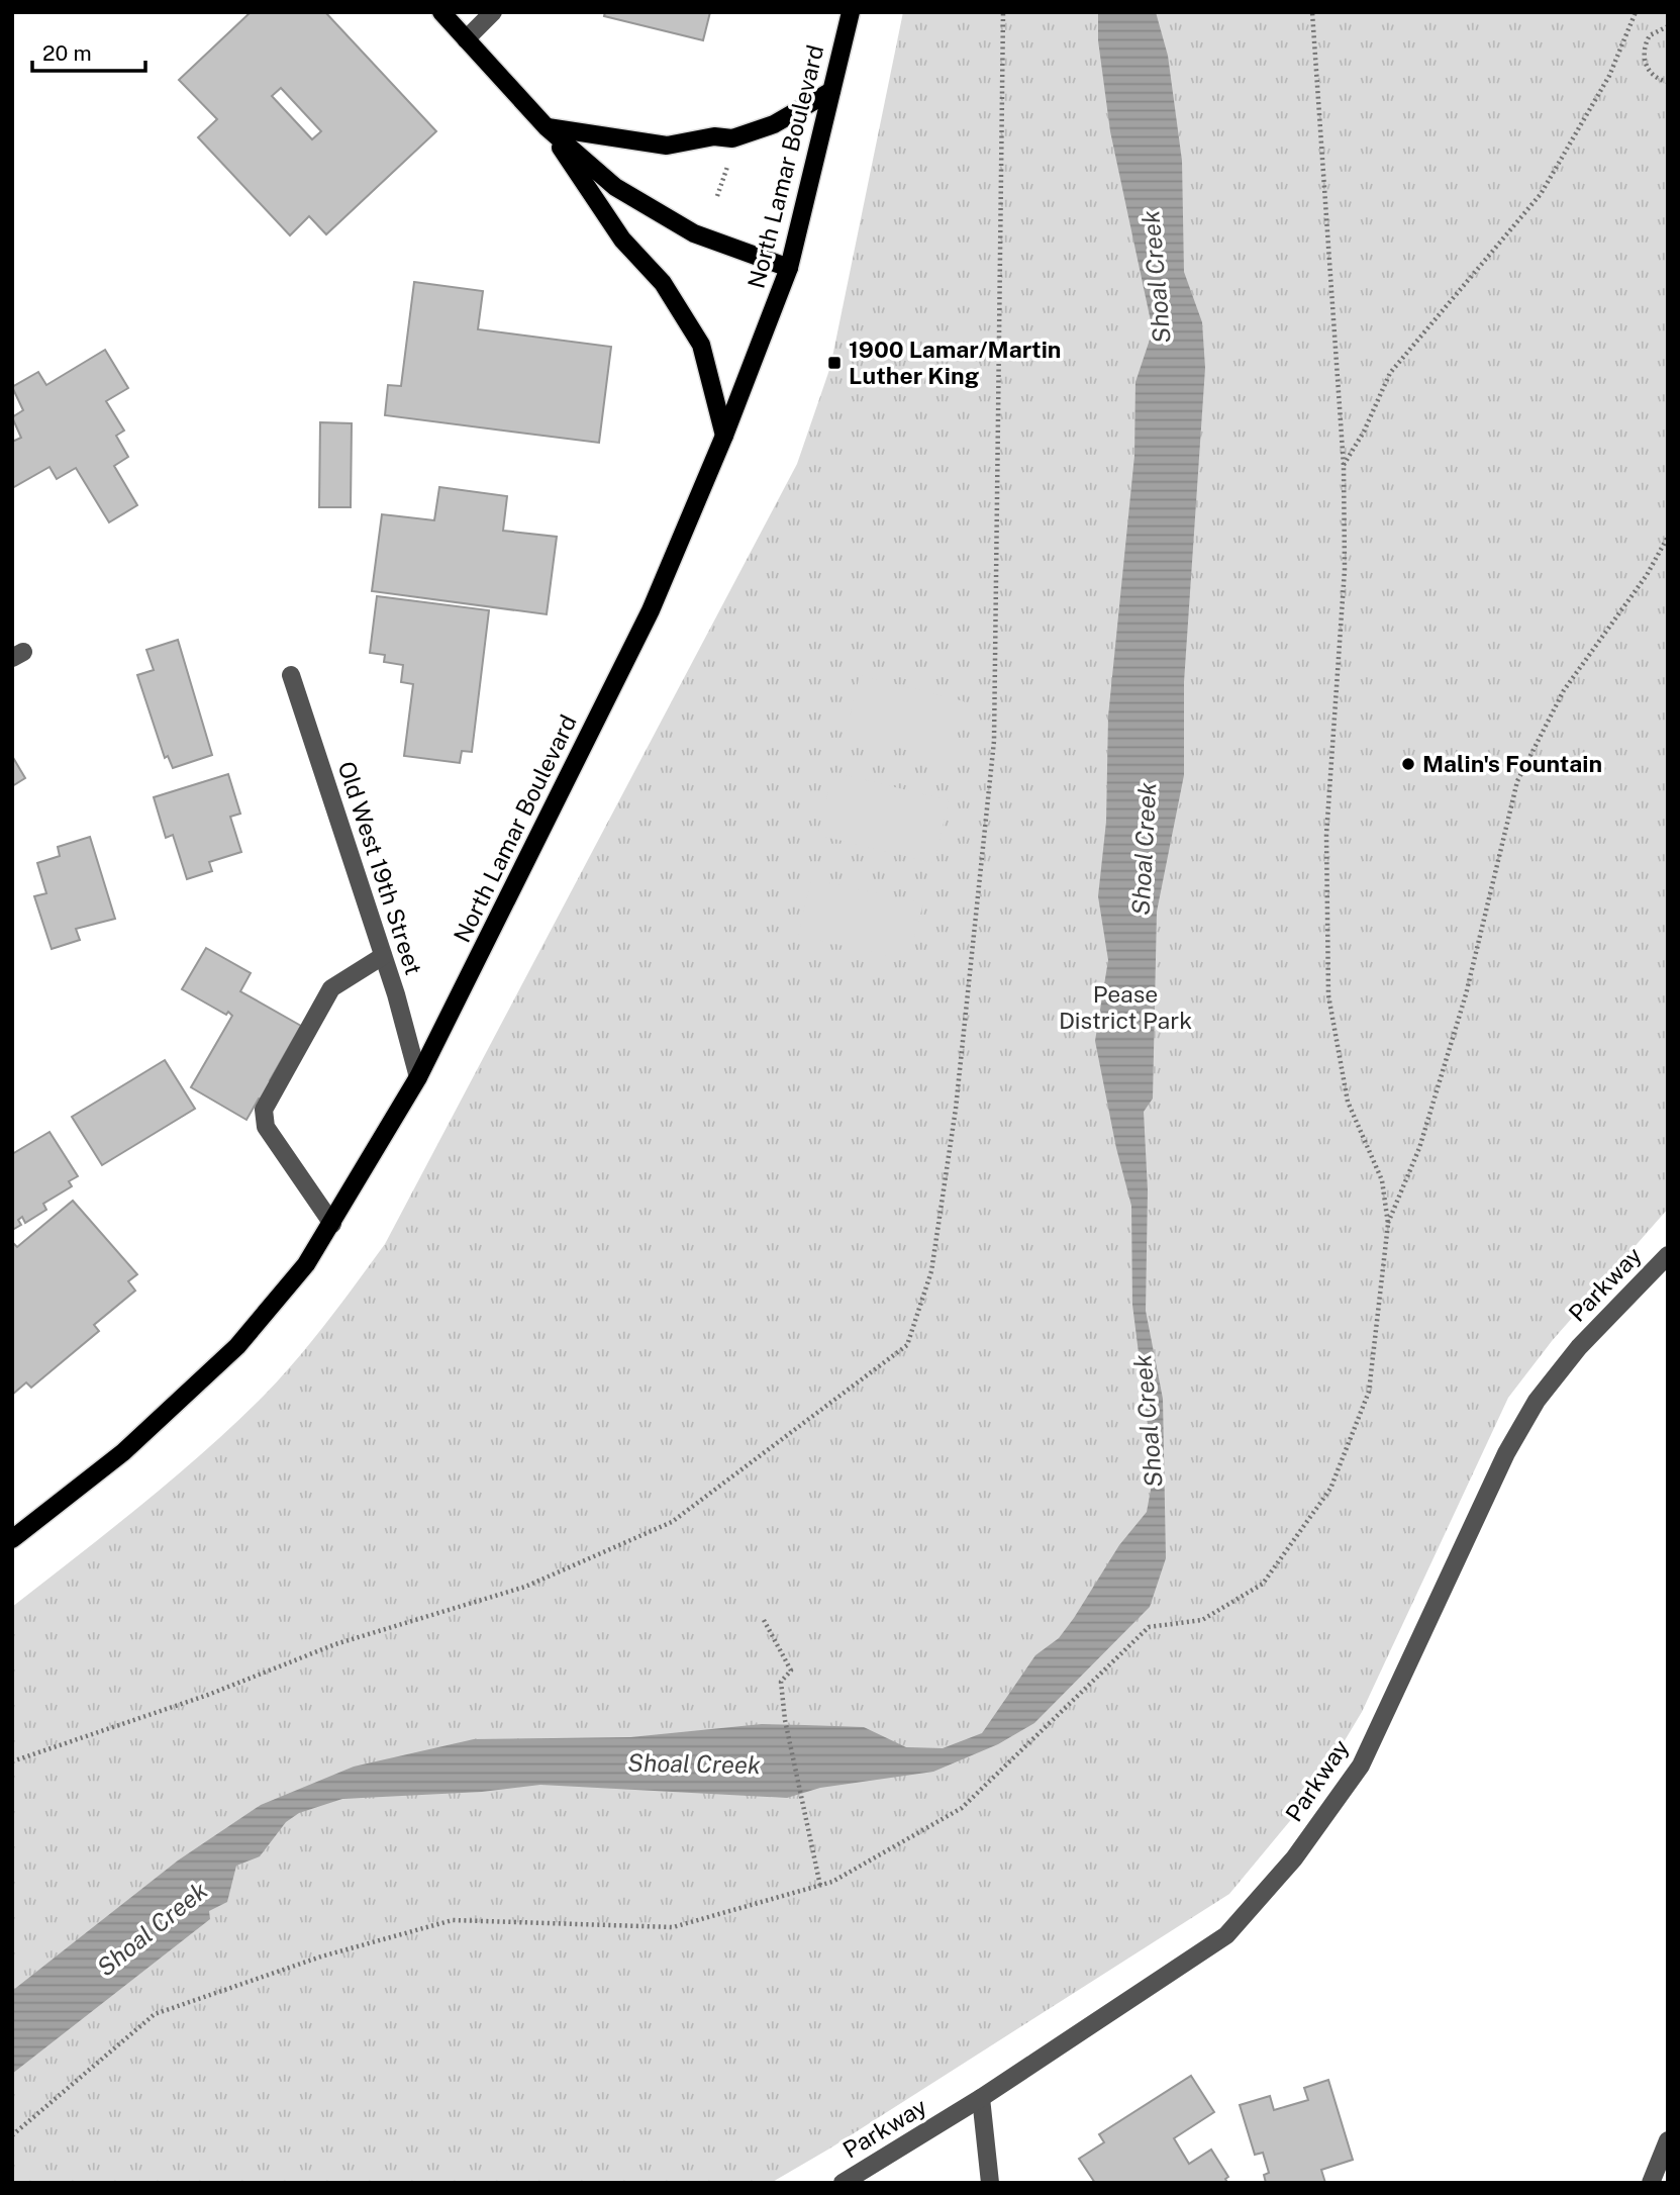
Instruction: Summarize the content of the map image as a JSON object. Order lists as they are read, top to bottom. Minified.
{"streets":{"main road":["North Lamar Boulevard"],"street":["Old West 19th Street","Parkway"]},"crossings":[["North Lamar Boulevard","Old West 19th Street"]],"water":["Shoal Creek"],"parks":["Pease District Park"],"places":{"transit":["1900 Lamar/Martin Luther King"],"other":["Malin's Fountain"]},"scale_bar":"20 m"}
